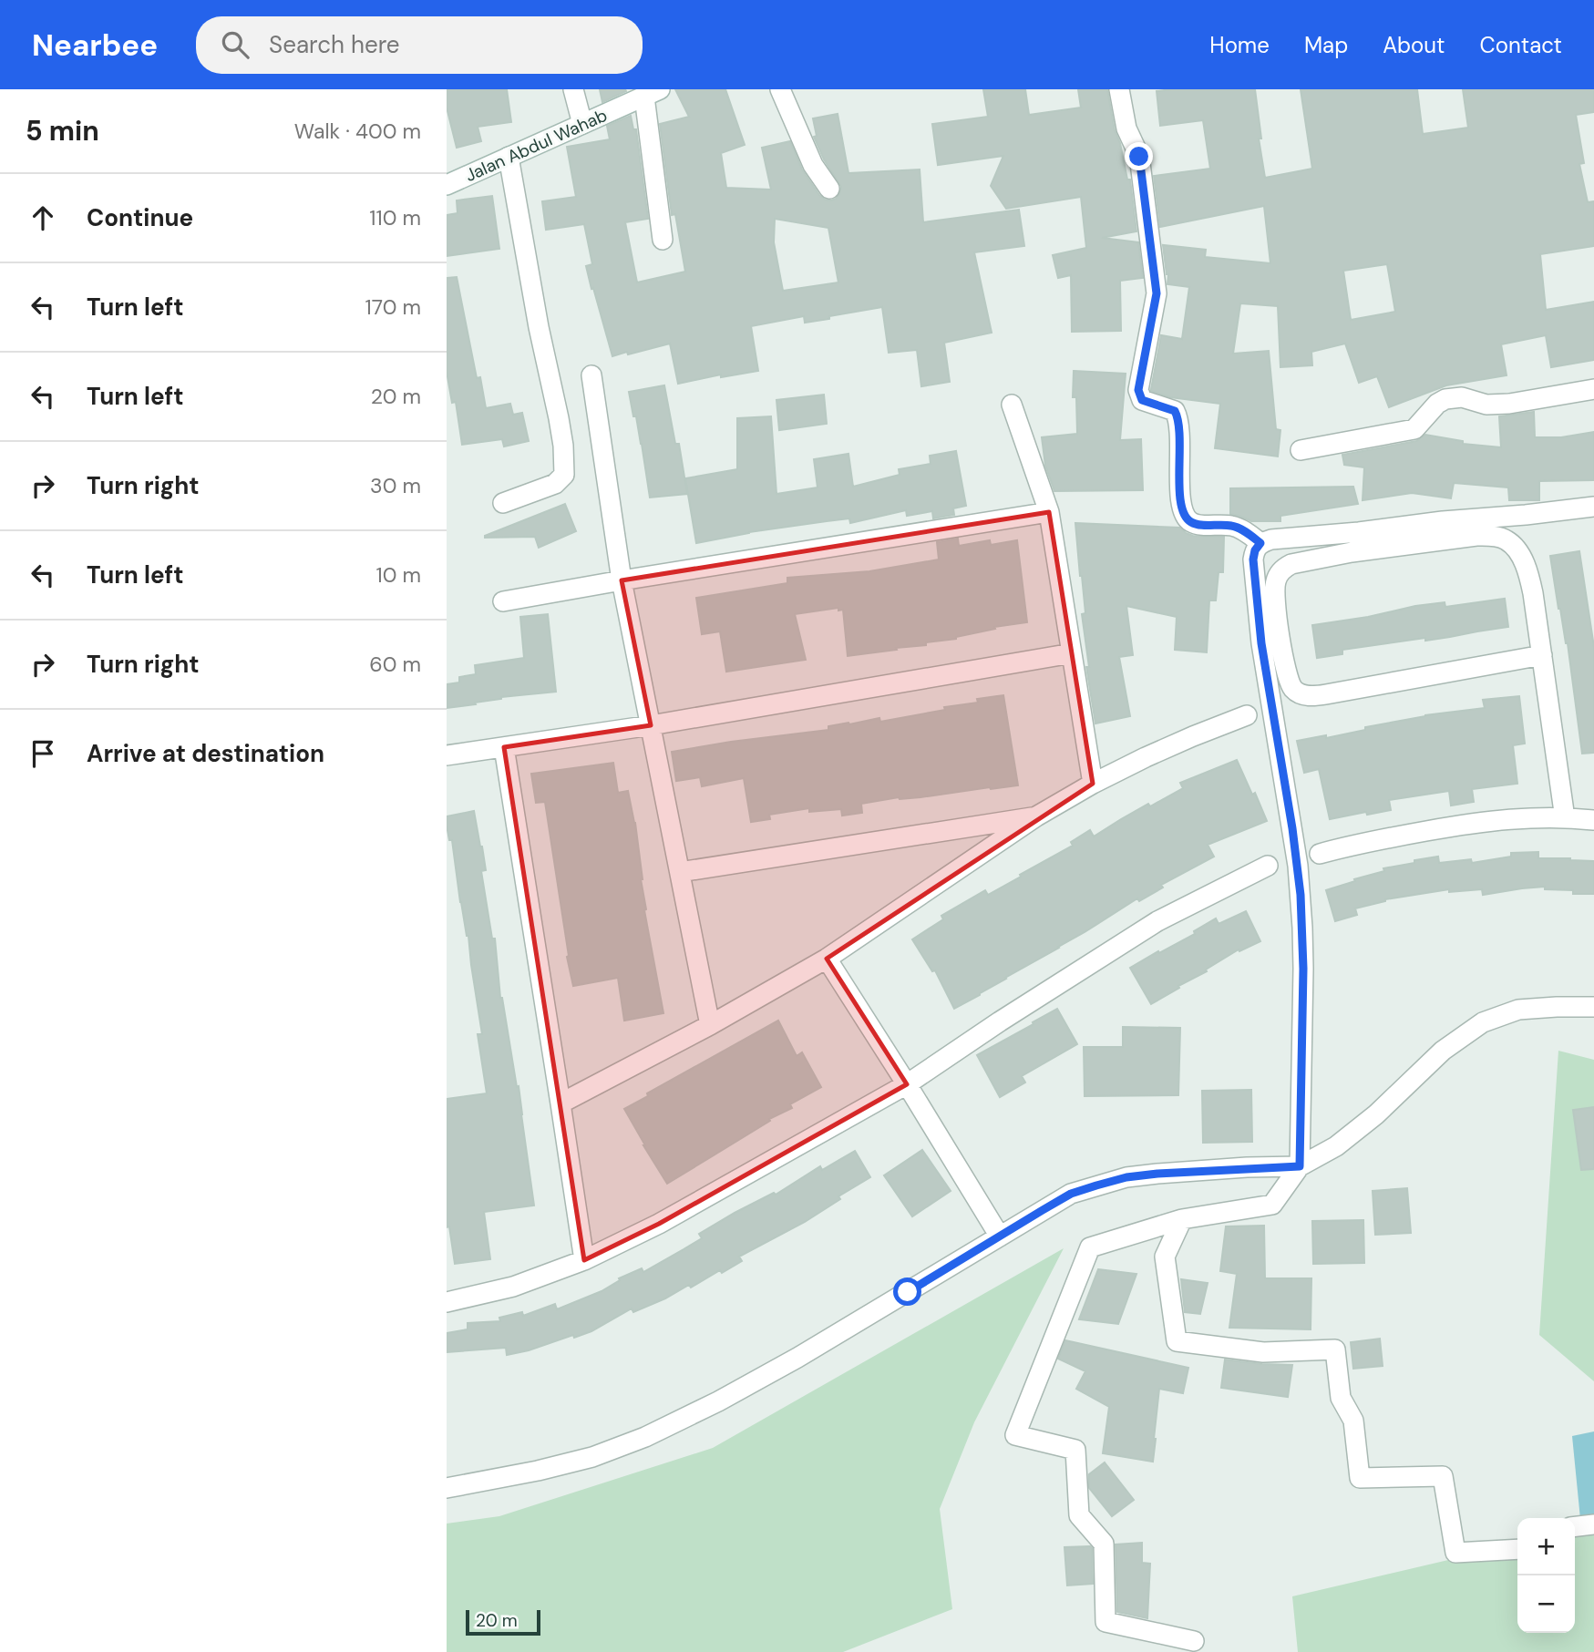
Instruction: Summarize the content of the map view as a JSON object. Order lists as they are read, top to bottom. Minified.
{"streets":{"street":["Jalan Abdul Wahab"]},"scale_bar":"20 m","page":{"header":"Nearbee","search":"Search here","nav":["Home","Map","About","Contact"],"heading":["5 min","Walk · 400 m"],"list":[["Continue","110 m"],["Turn left","170 m"],["Turn left","20 m"],["Turn right","30 m"],["Turn left","10 m"],["Turn right","60 m"],"Arrive at destination"],"map_buttons":["+","−"],"scale":"20 m"}}
